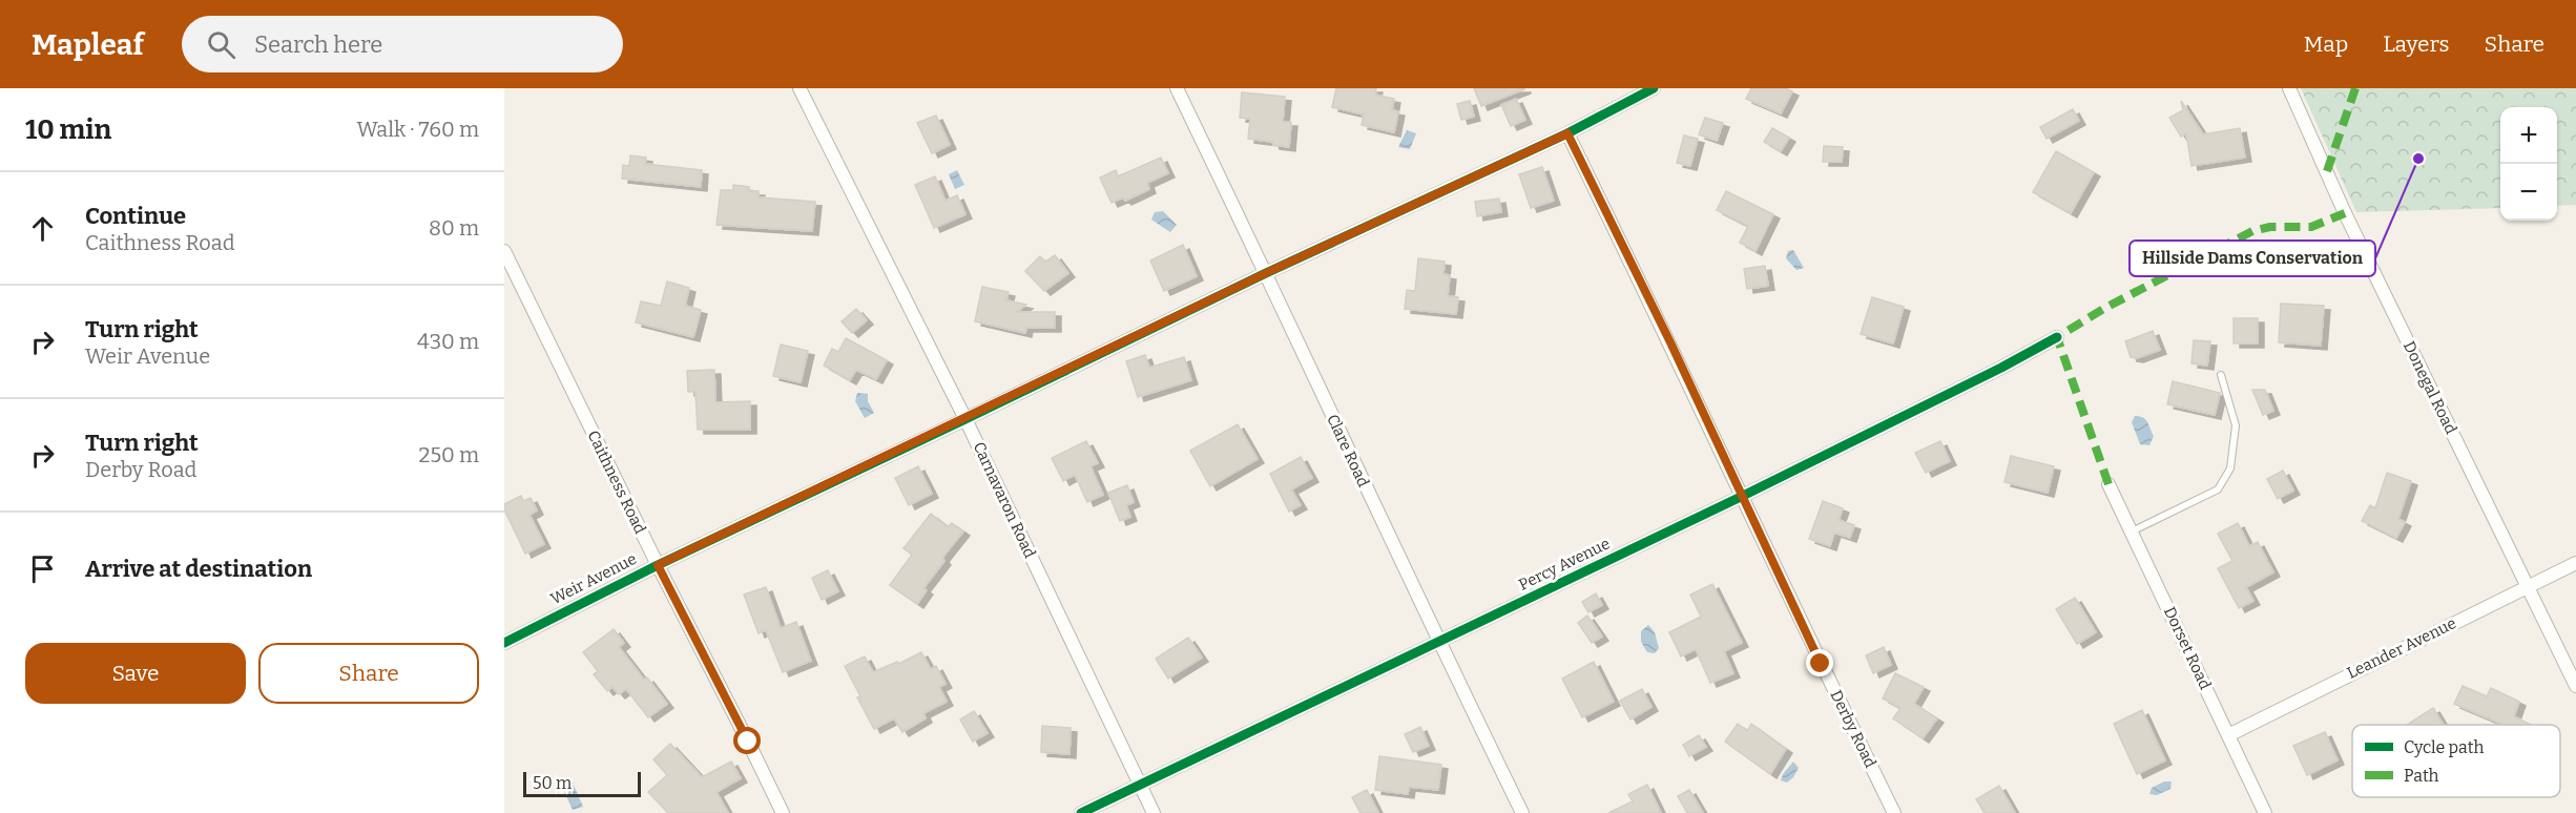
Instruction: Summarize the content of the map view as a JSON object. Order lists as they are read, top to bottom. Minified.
{"streets":{"street":["Donegal Road","Clare Road","Caithness Road","Carnavaron Road","Percy Avenue","Weir Avenue","Dorset Road","Leander Avenue","Derby Road"]},"crossings":[["Donegal Road","Leander Avenue"],["Clare Road","Percy Avenue"],["Clare Road","Weir Avenue"],["Caithness Road","Weir Avenue"],["Carnavaron Road","Percy Avenue"],["Carnavaron Road","Weir Avenue"],["Percy Avenue","Derby Road"],["Weir Avenue","Derby Road"],["Dorset Road","Leander Avenue"]],"places":["Hillside Dams Conservation"],"legend":["Cycle path","Path"],"scale_bar":"50 m","page":{"header":"Mapleaf","search":"Search here","nav":["Map","Layers","Share"],"heading":["10 min","Walk · 760 m"],"map_buttons":["+","−"],"list":[["Continue","Caithness Road","80 m"],["Turn right","Weir Avenue","430 m"],["Turn right","Derby Road","250 m"],"Arrive at destination"],"buttons":["Save","Share"],"scale":"50 m"}}
